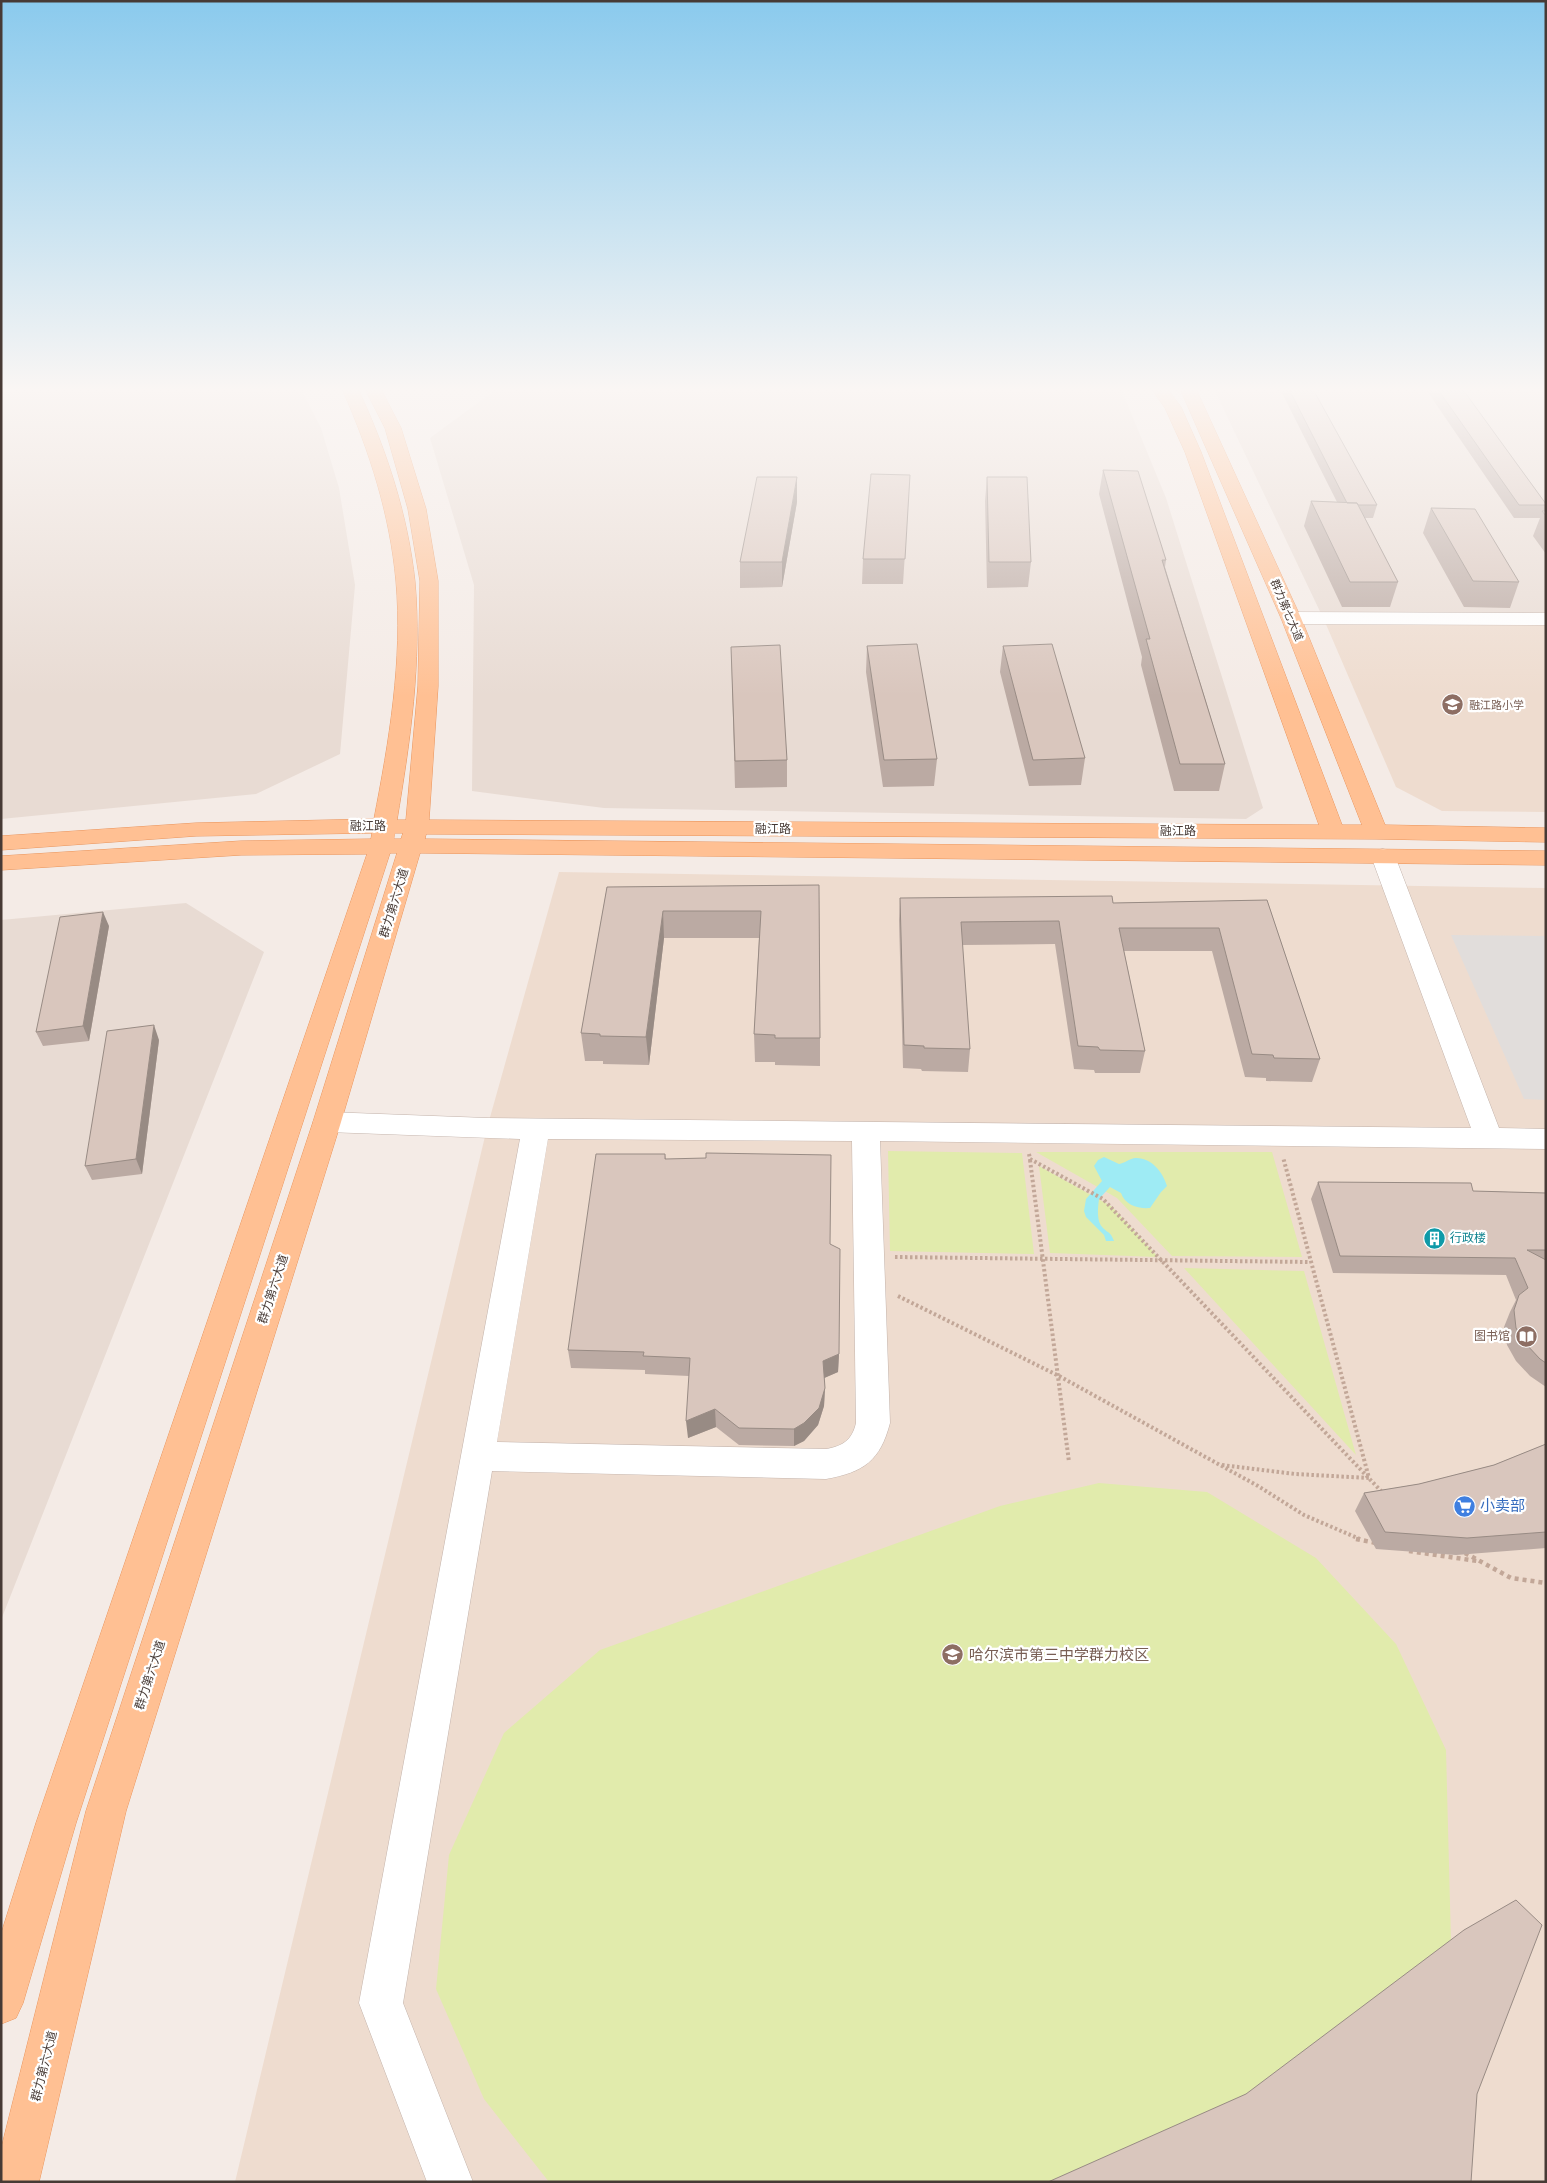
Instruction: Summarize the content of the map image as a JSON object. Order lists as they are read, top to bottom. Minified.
{"streets":{"main road":["群力第七大道","融江路","群力第六大道"]},"crossings":[["群力第七大道","融江路"],["融江路","群力第六大道"]],"places":{"school or university":["融江路小学","哈尔滨市第三中学群力校区"],"building":["行政楼"],"library":["图书馆"],"supermarket":["小卖部"]}}
